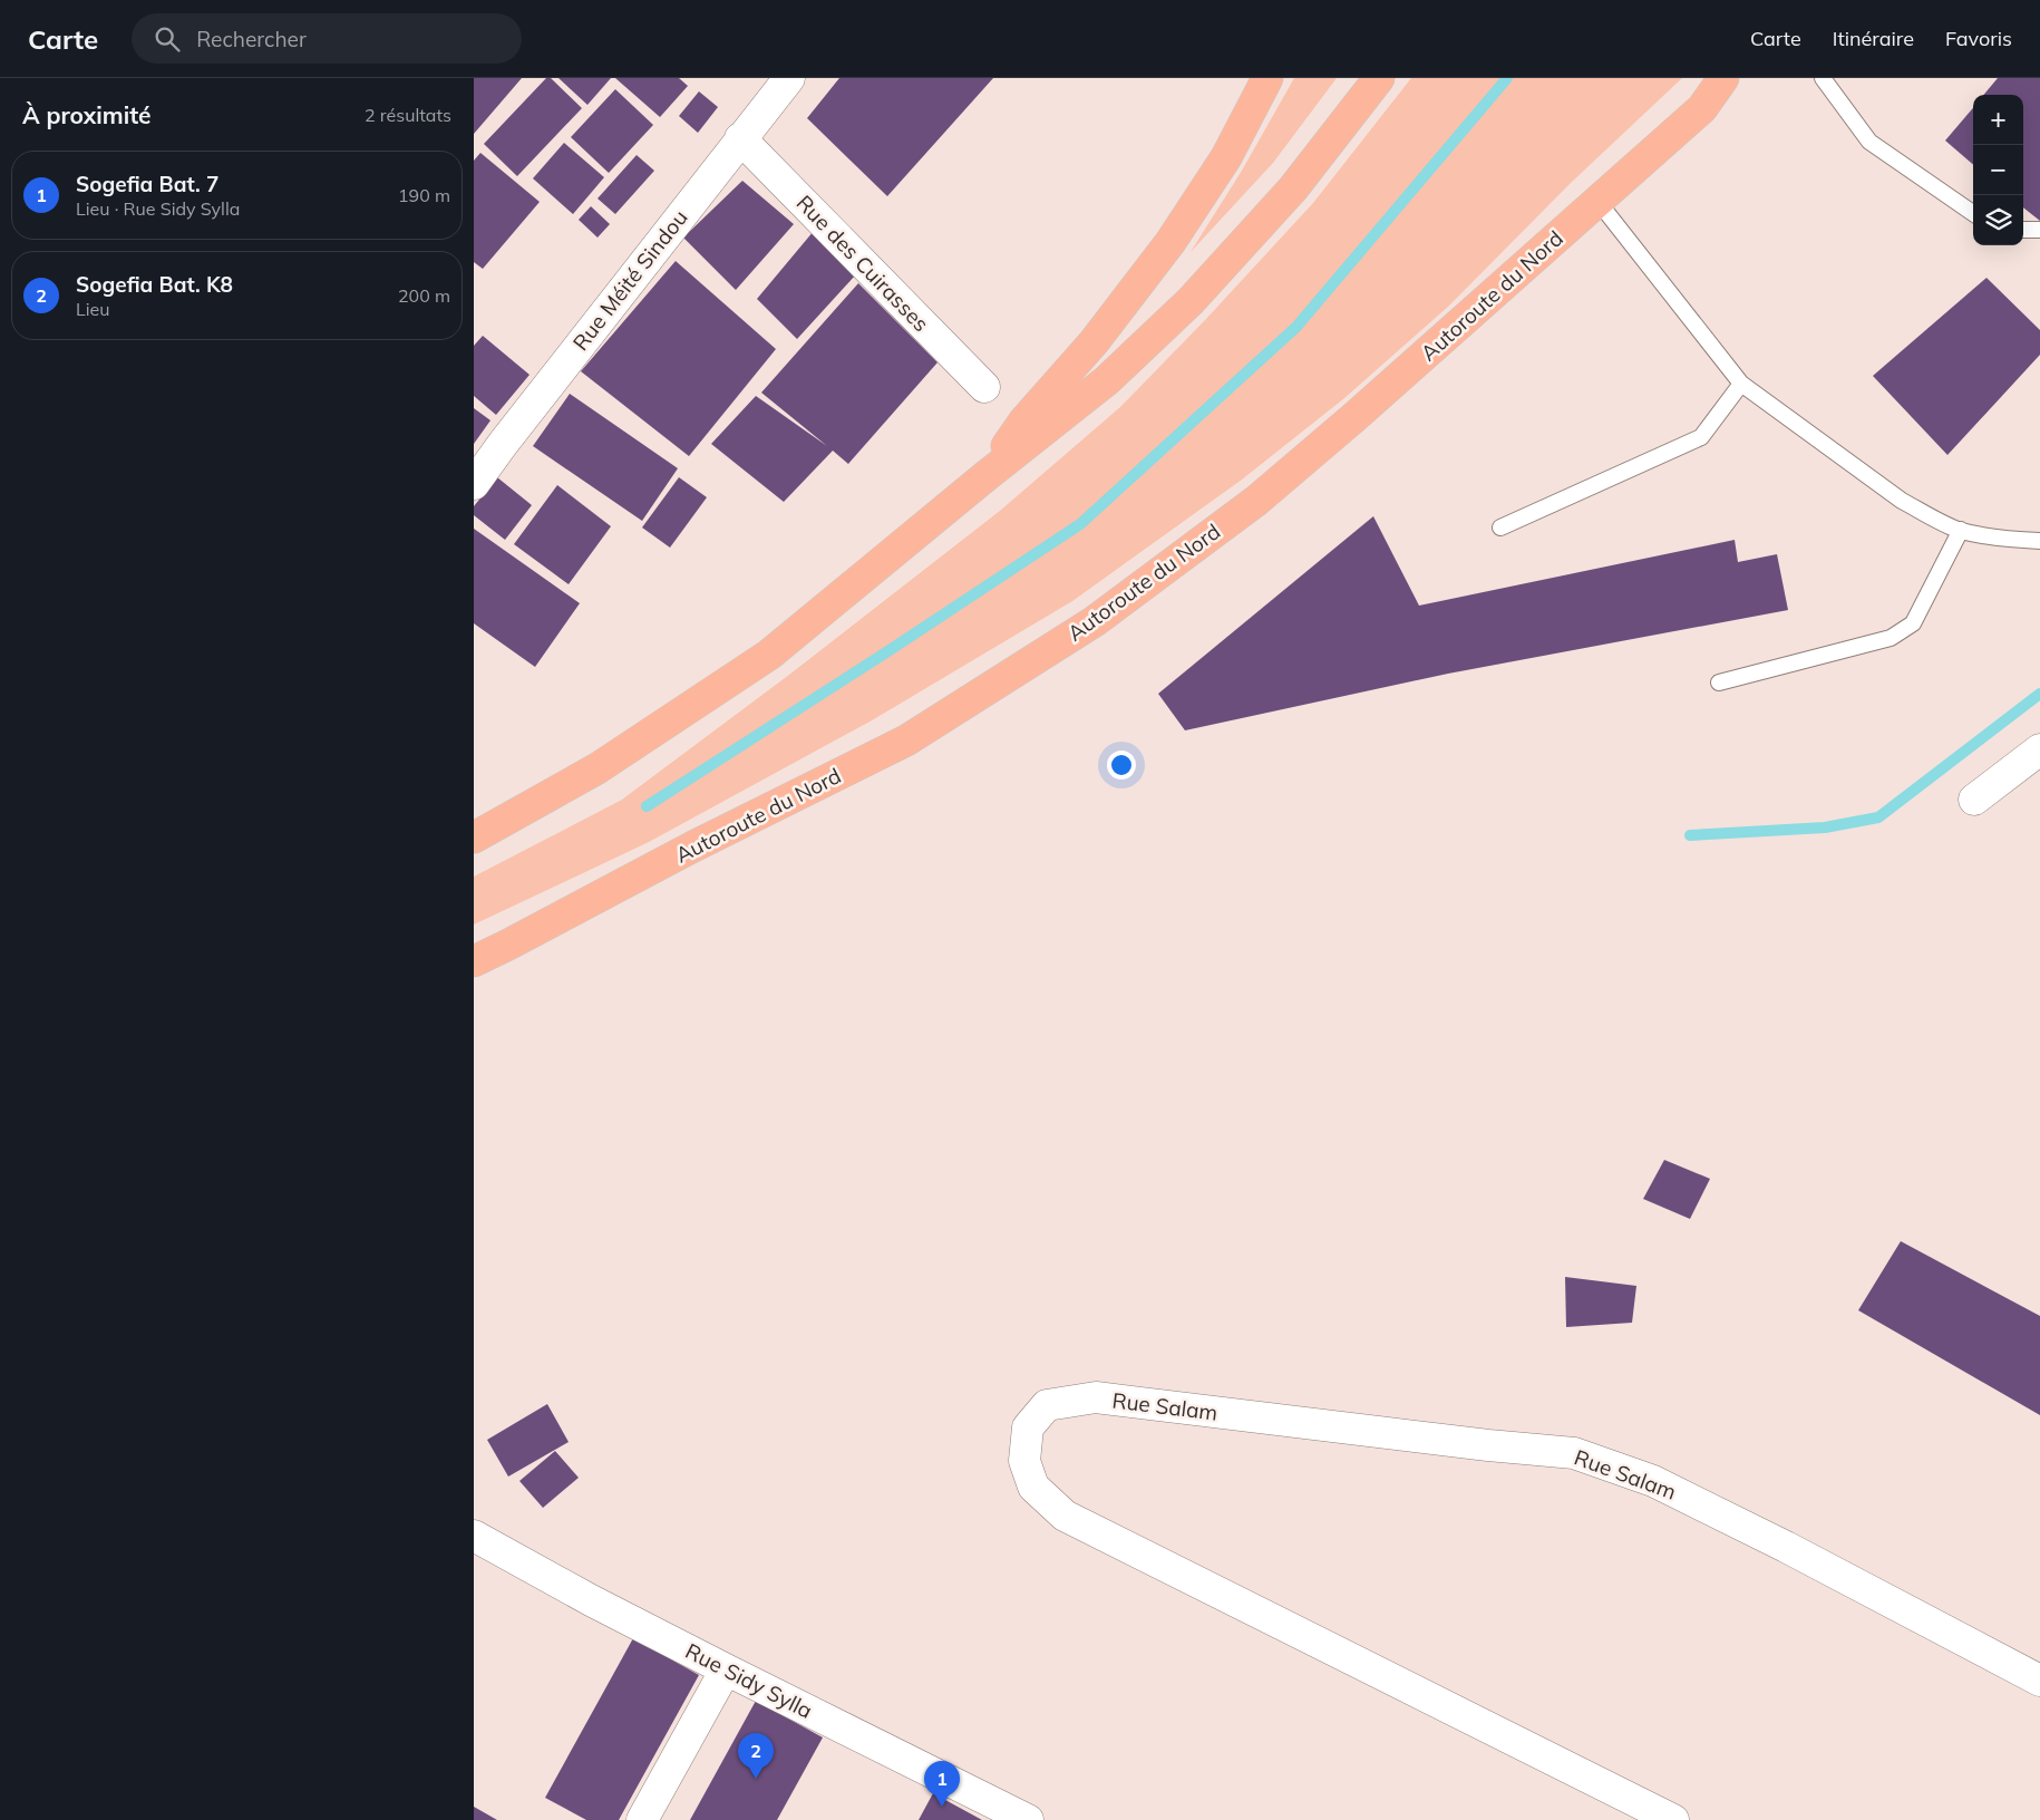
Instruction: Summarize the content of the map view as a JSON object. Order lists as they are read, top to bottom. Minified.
{"streets":{"highway":["Autoroute du Nord"],"street":["Rue des Cuirasses","Rue Méité Sindou","Rue Salam","Rue Sidy Sylla"]},"crossings":[["Rue des Cuirasses","Rue Méité Sindou"]],"page":{"header":"Carte","search":"Rechercher","nav":["Carte","Itinéraire","Favoris"],"heading":["À proximité","2 résultats"],"map_buttons":["+","−"],"list":[{"mark":"1","name":"Sogefia Bat. 7","note":"Lieu · Rue Sidy Sylla","value":"190 m"},{"mark":"2","name":"Sogefia Bat. K8","note":"Lieu","value":"200 m"}],"pins":["2","1"]}}
